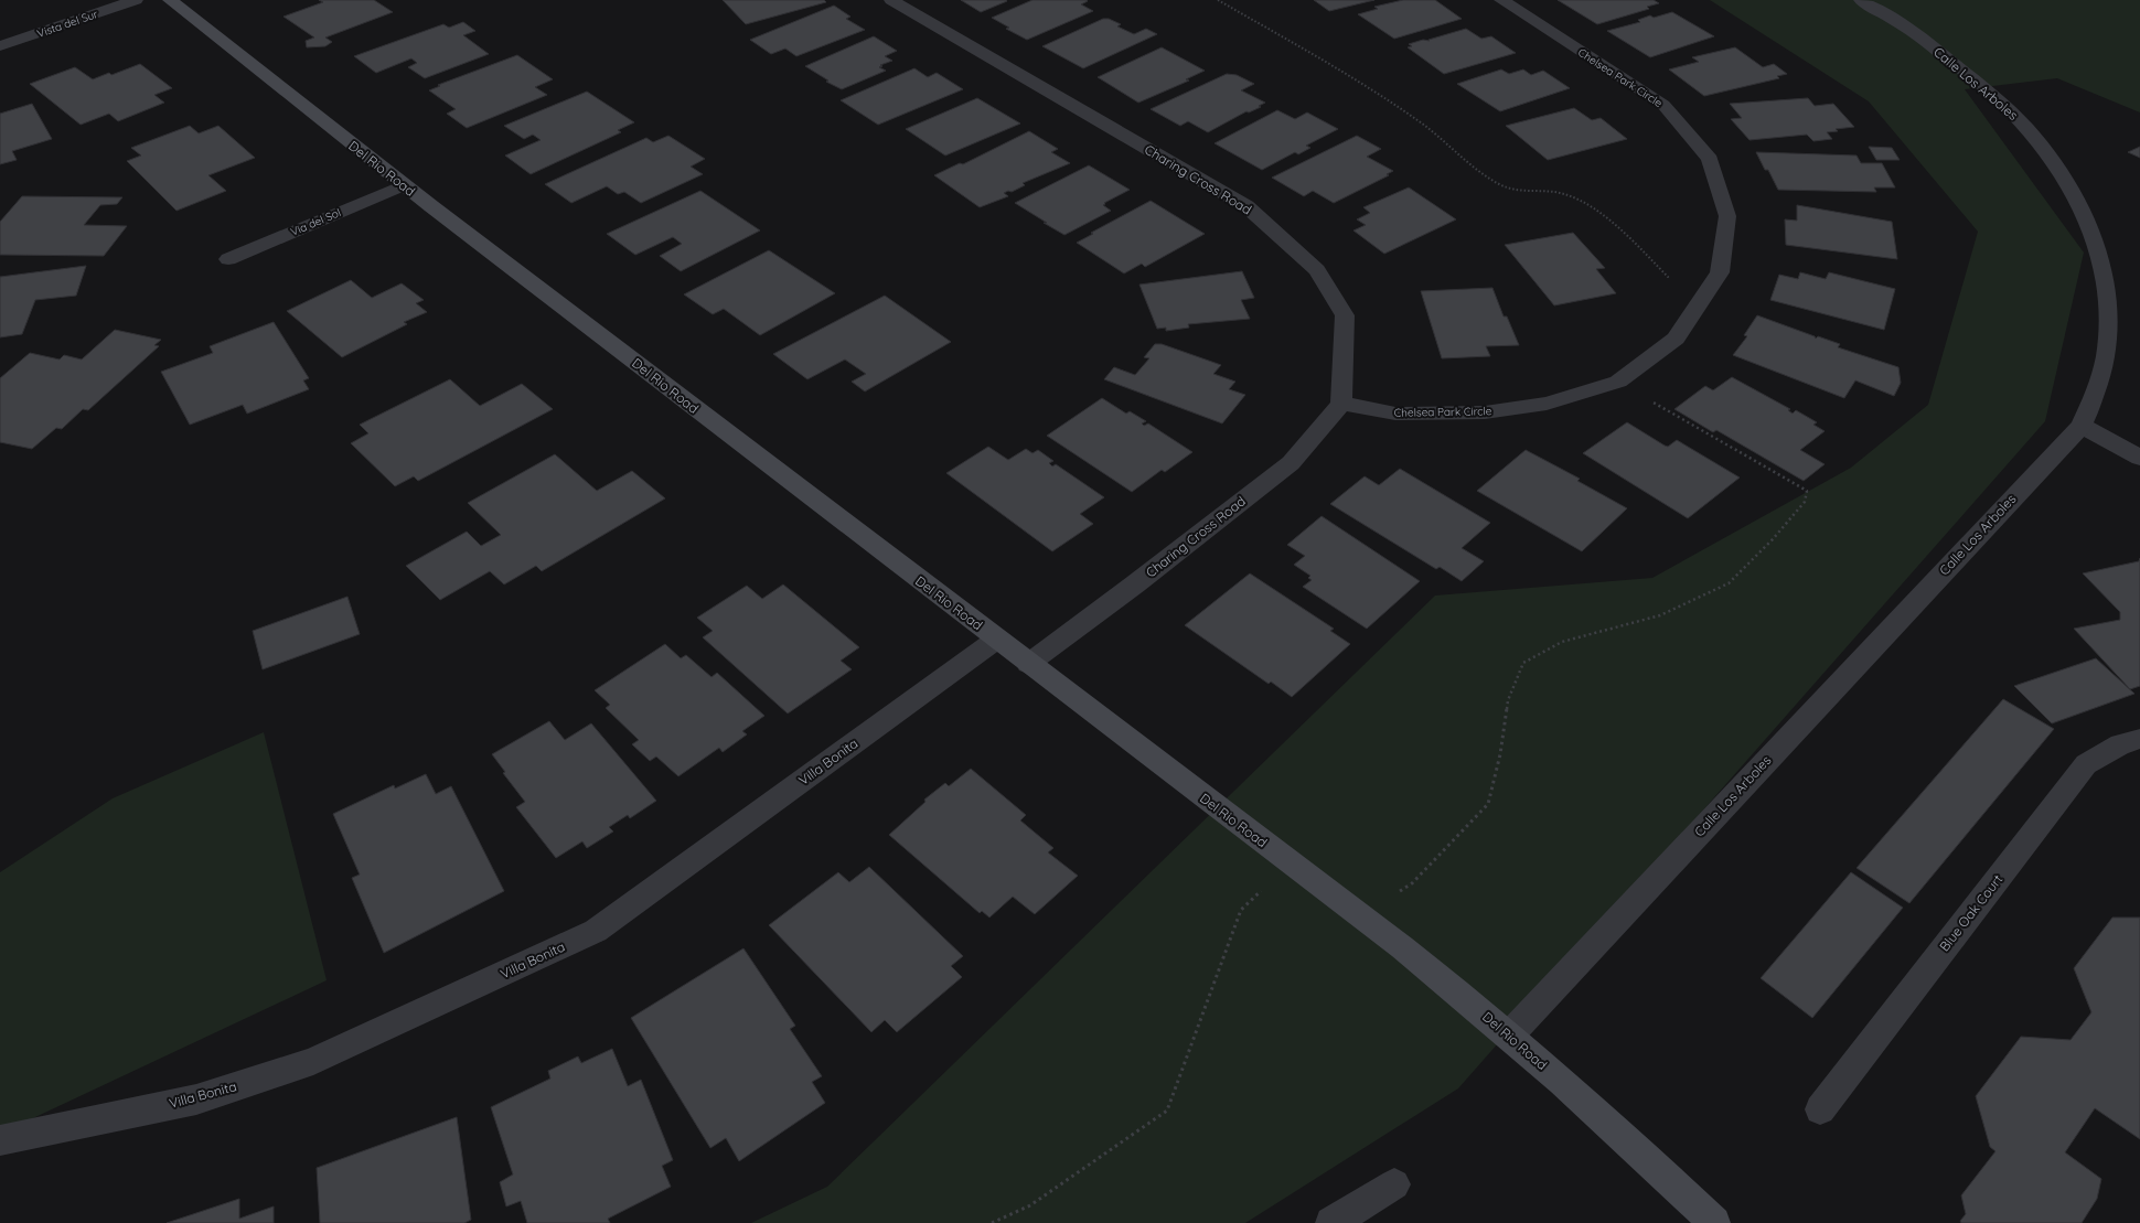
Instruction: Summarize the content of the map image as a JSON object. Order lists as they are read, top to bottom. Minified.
{"streets":{"main road":["Del Rio Road"],"street":["Vista del Sur","Chelsea Park Circle","Calle Los Arboles","Charing Cross Road","Via del Sol","Villa Bonita","Blue Oak Court"]},"crossings":[["Chelsea Park Circle","Charing Cross Road"],["Calle Los Arboles","Del Rio Road"],["Del Rio Road","Charing Cross Road"],["Del Rio Road","Via del Sol"],["Del Rio Road","Villa Bonita"]]}
